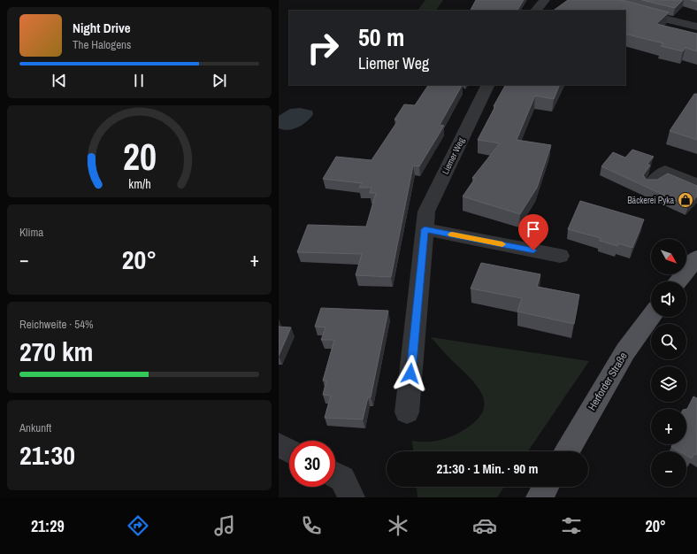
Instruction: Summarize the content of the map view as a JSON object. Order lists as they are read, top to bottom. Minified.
{"streets":{"main road":["Herforder Straße"],"street":["Liemer Weg"]},"places":{"shop":["Bäckerei Pyka"]},"north":"bottom right","page":{"turn":["50 m","Liemer Weg"],"song":["Night Drive","The Halogens"],"tile":["Klima",["Reichweite · 54%","270 km"],["Ankunft","21:30"]],"map_buttons":["+","−"],"heat":["−","20°","+"],"limit":"30","trip":"21:30 · 1 Min. · 90 m","tabs":["21:29","20°"],"gauge":["20","km/h"]}}
